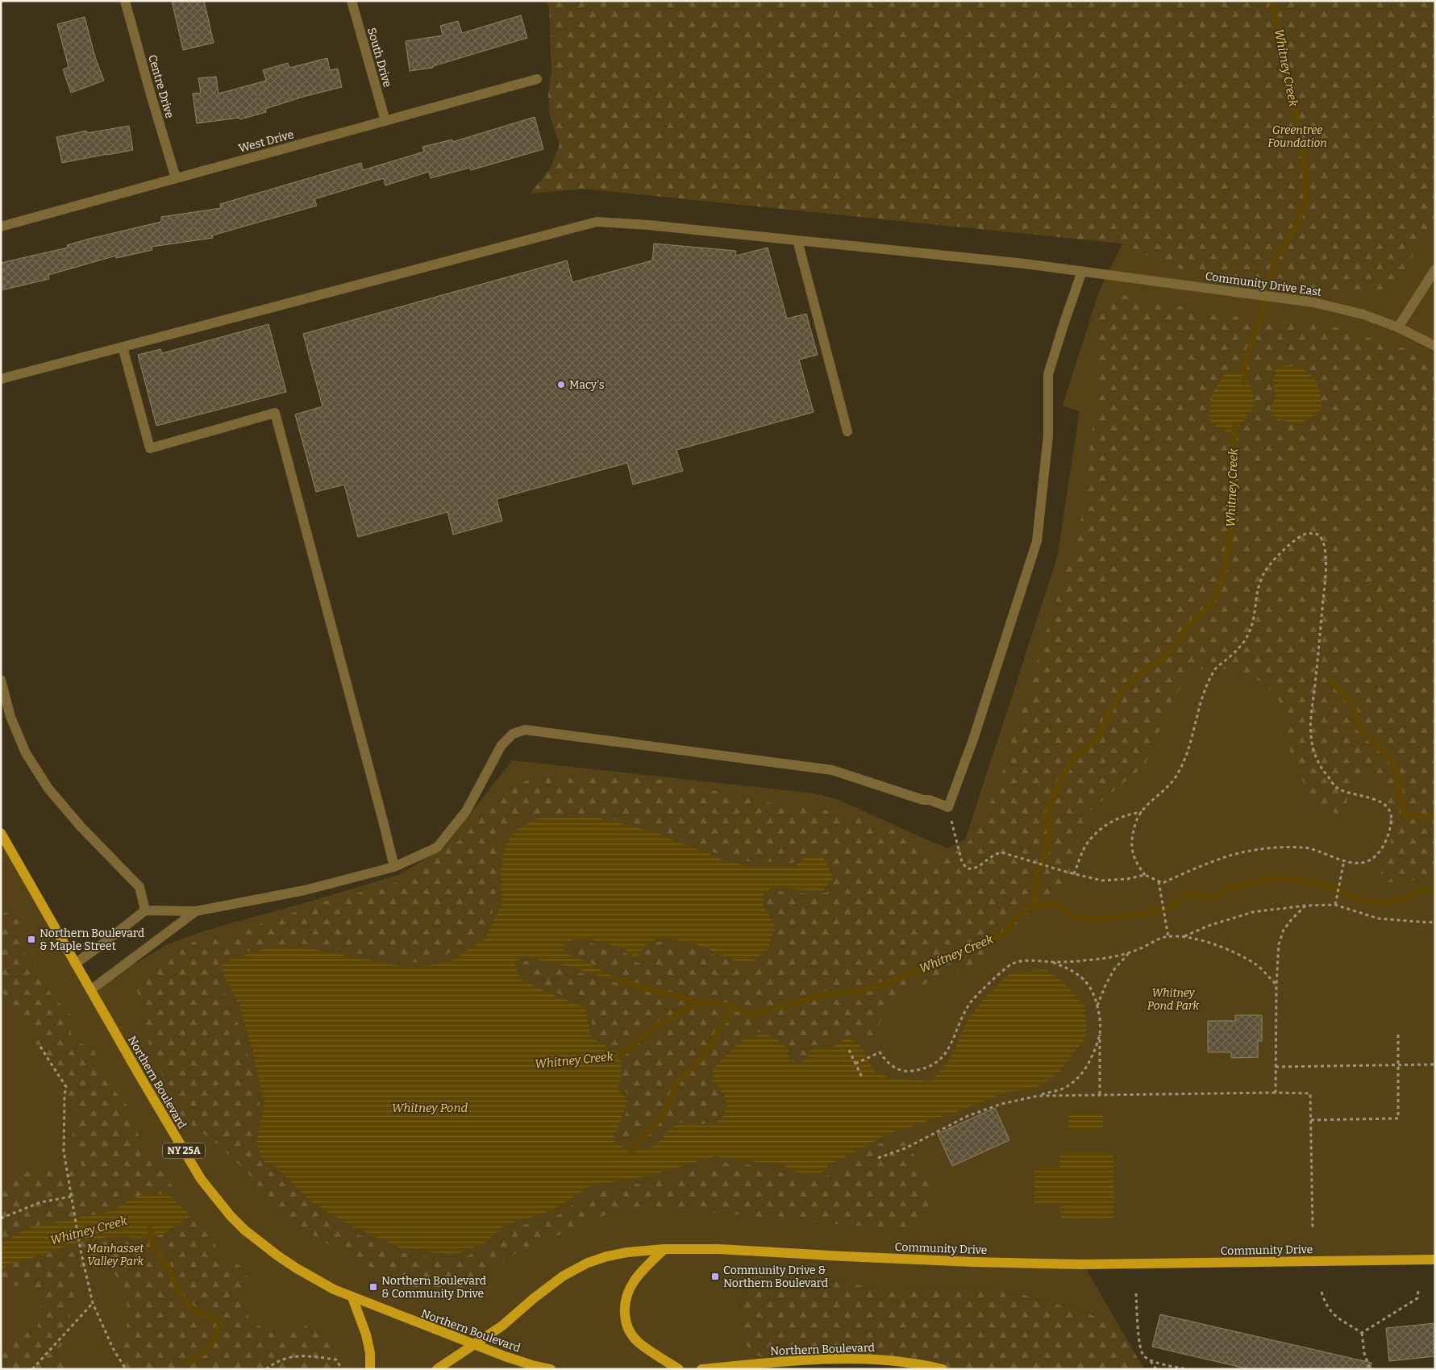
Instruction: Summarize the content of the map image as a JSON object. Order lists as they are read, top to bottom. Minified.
{"streets":{"main road":["Northern Boulevard","NY 25A","Community Drive"],"street":["South Drive","Centre Drive","West Drive","Community Drive East"]},"crossings":[["South Drive","West Drive"],["Centre Drive","West Drive"],["Northern Boulevard","Community Drive"]],"water":["Whitney Creek","Whitney Pond"],"parks":["Greentree Foundation","Whitney Pond Park","Manhasset Valley Park"],"places":{"other":["Macy's"],"transit":["Northern Boulevard & Maple Street","Community Drive & Northern Boulevard","Northern Boulevard & Community Drive"]}}
